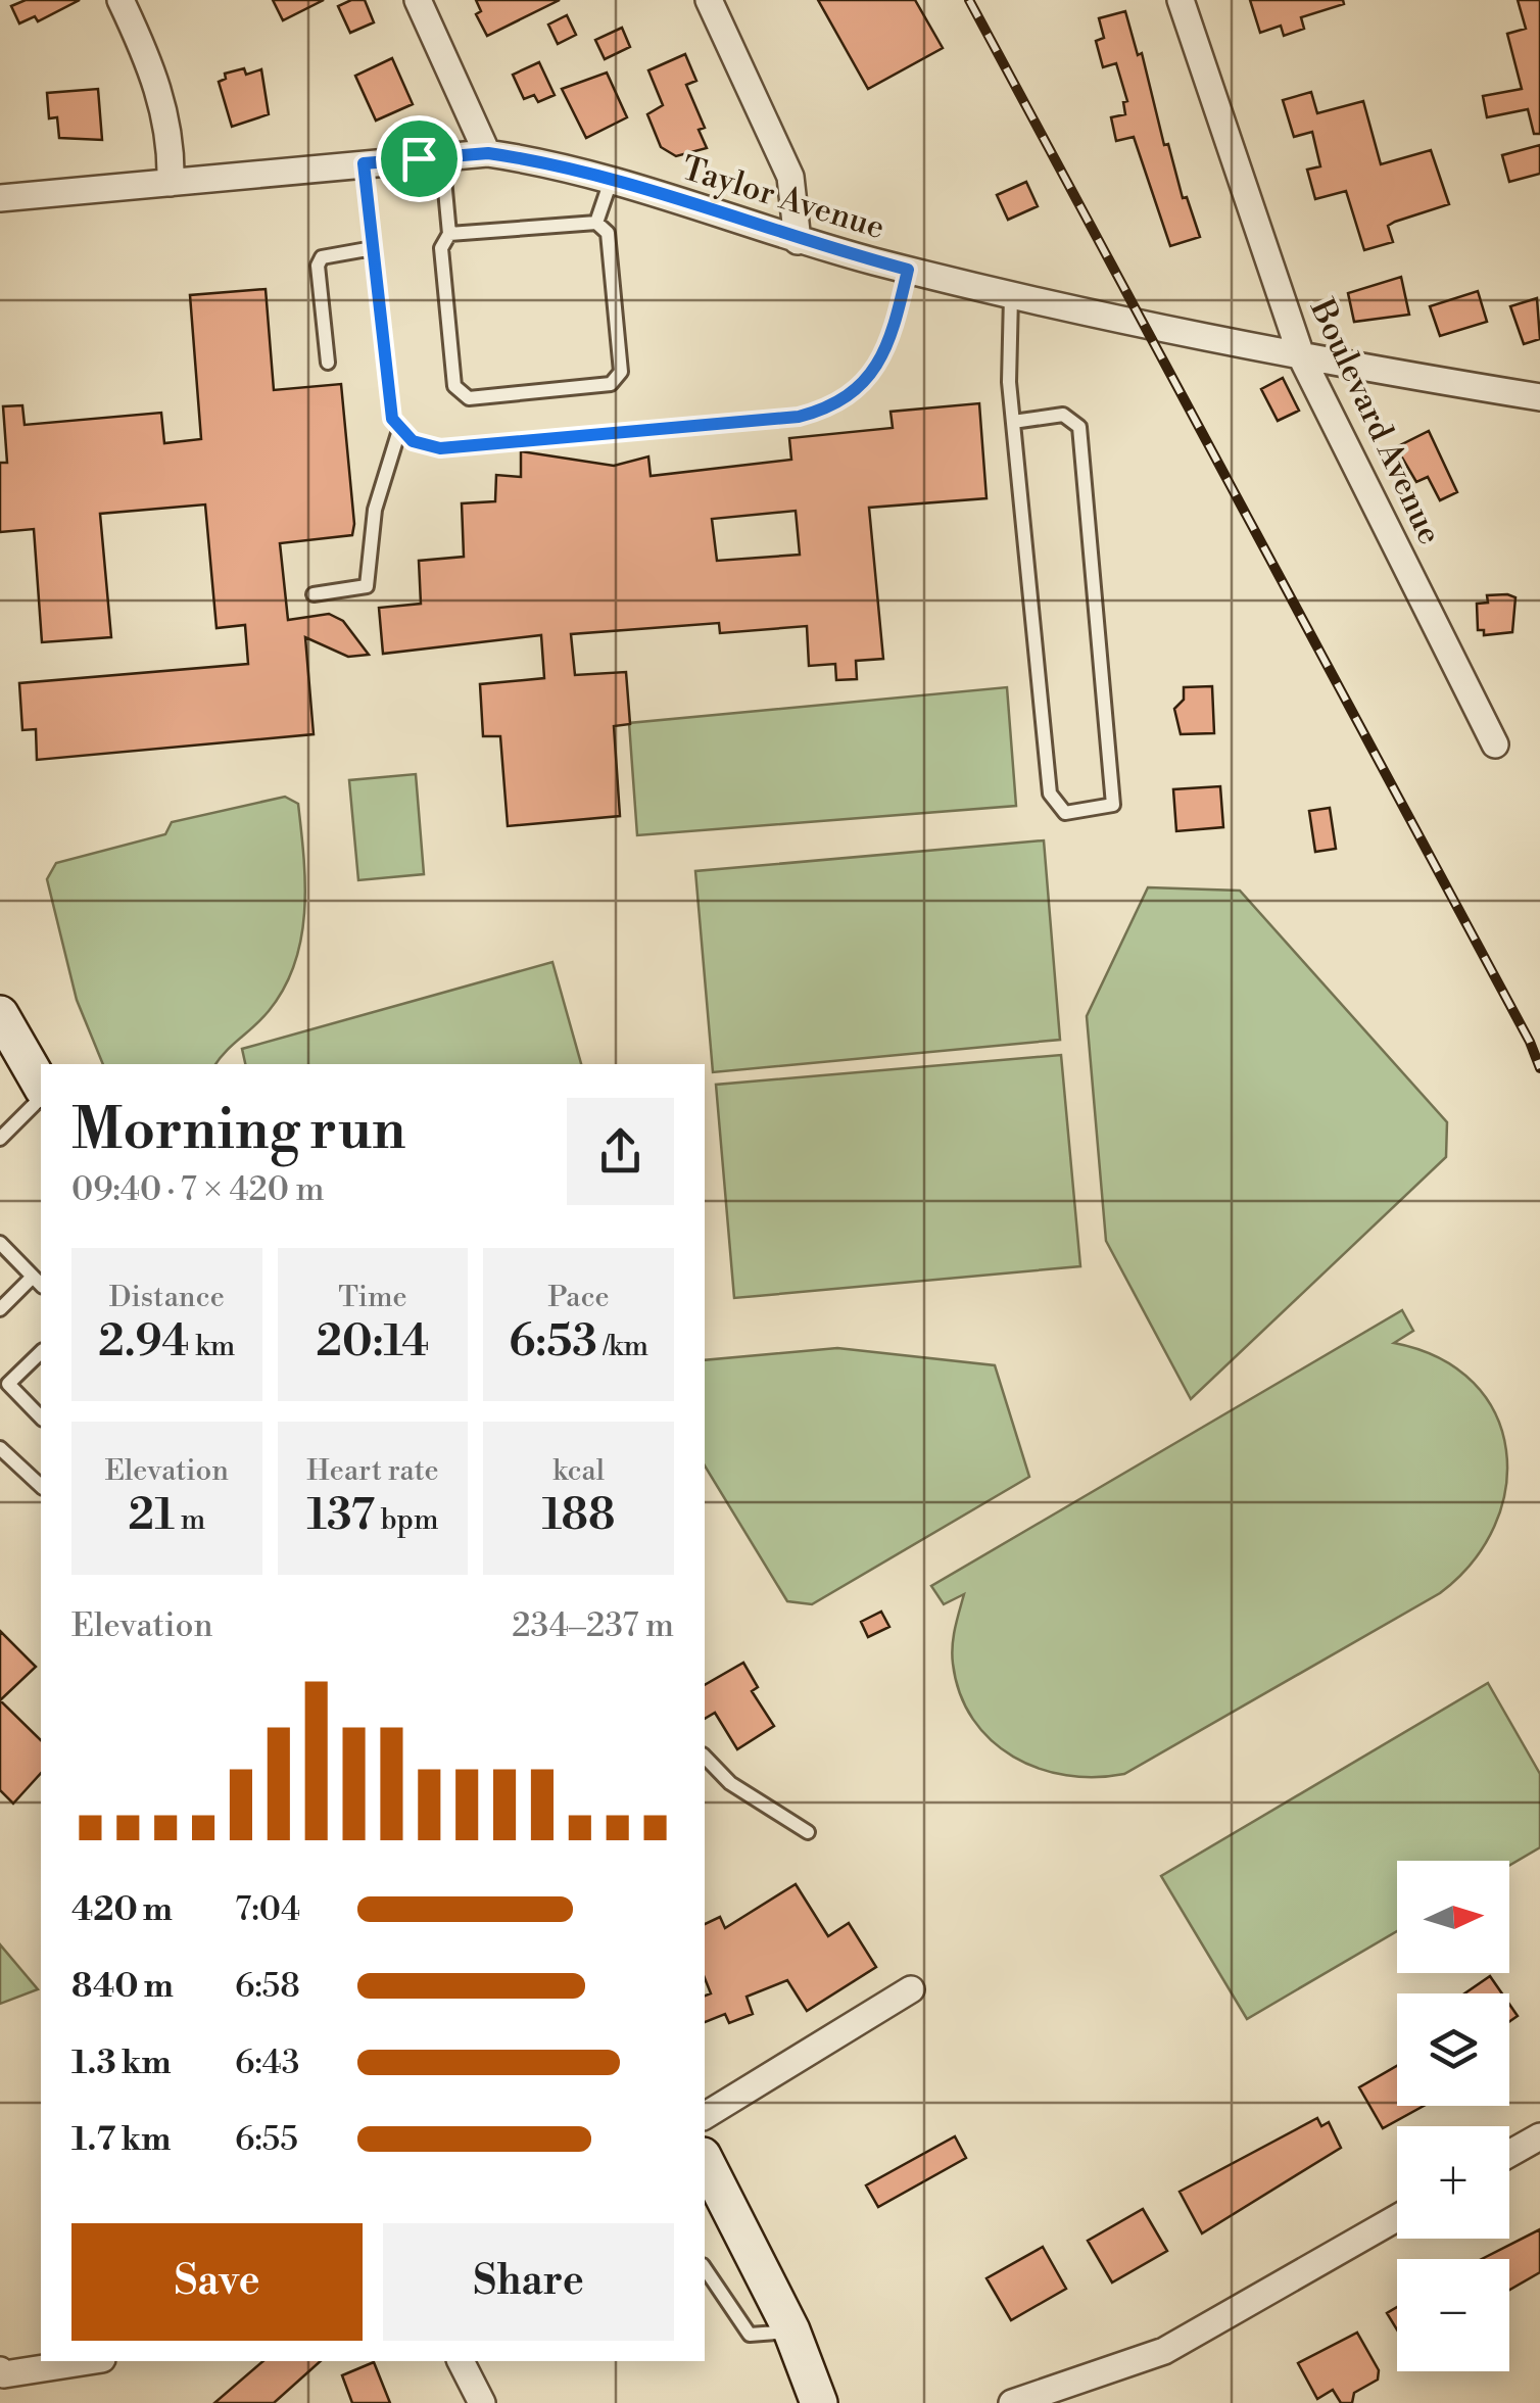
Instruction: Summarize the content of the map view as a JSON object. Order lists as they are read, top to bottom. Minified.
{"streets":{"street":["Taylor Avenue","Boulevard Avenue"]},"crossings":[["Taylor Avenue","Boulevard Avenue"]],"north":"right","page":{"heading":["Morning run","09:40 · 7 × 420 m"],"stats":[["Distance","2.94 km"],["Time","20:14"],["Pace","6:53 /km"],["Elevation","21 m"],["Heart rate","137 bpm"],["kcal","188"]],"chart":["Elevation","234–237 m"],"map_buttons":["+","−"],"list":[{"name":"420 m","note":"7:04"},{"name":"840 m","note":"6:58"},{"name":"1.3 km","note":"6:43"},{"name":"1.7 km","note":"6:55"}],"buttons":["Save","Share"]}}
